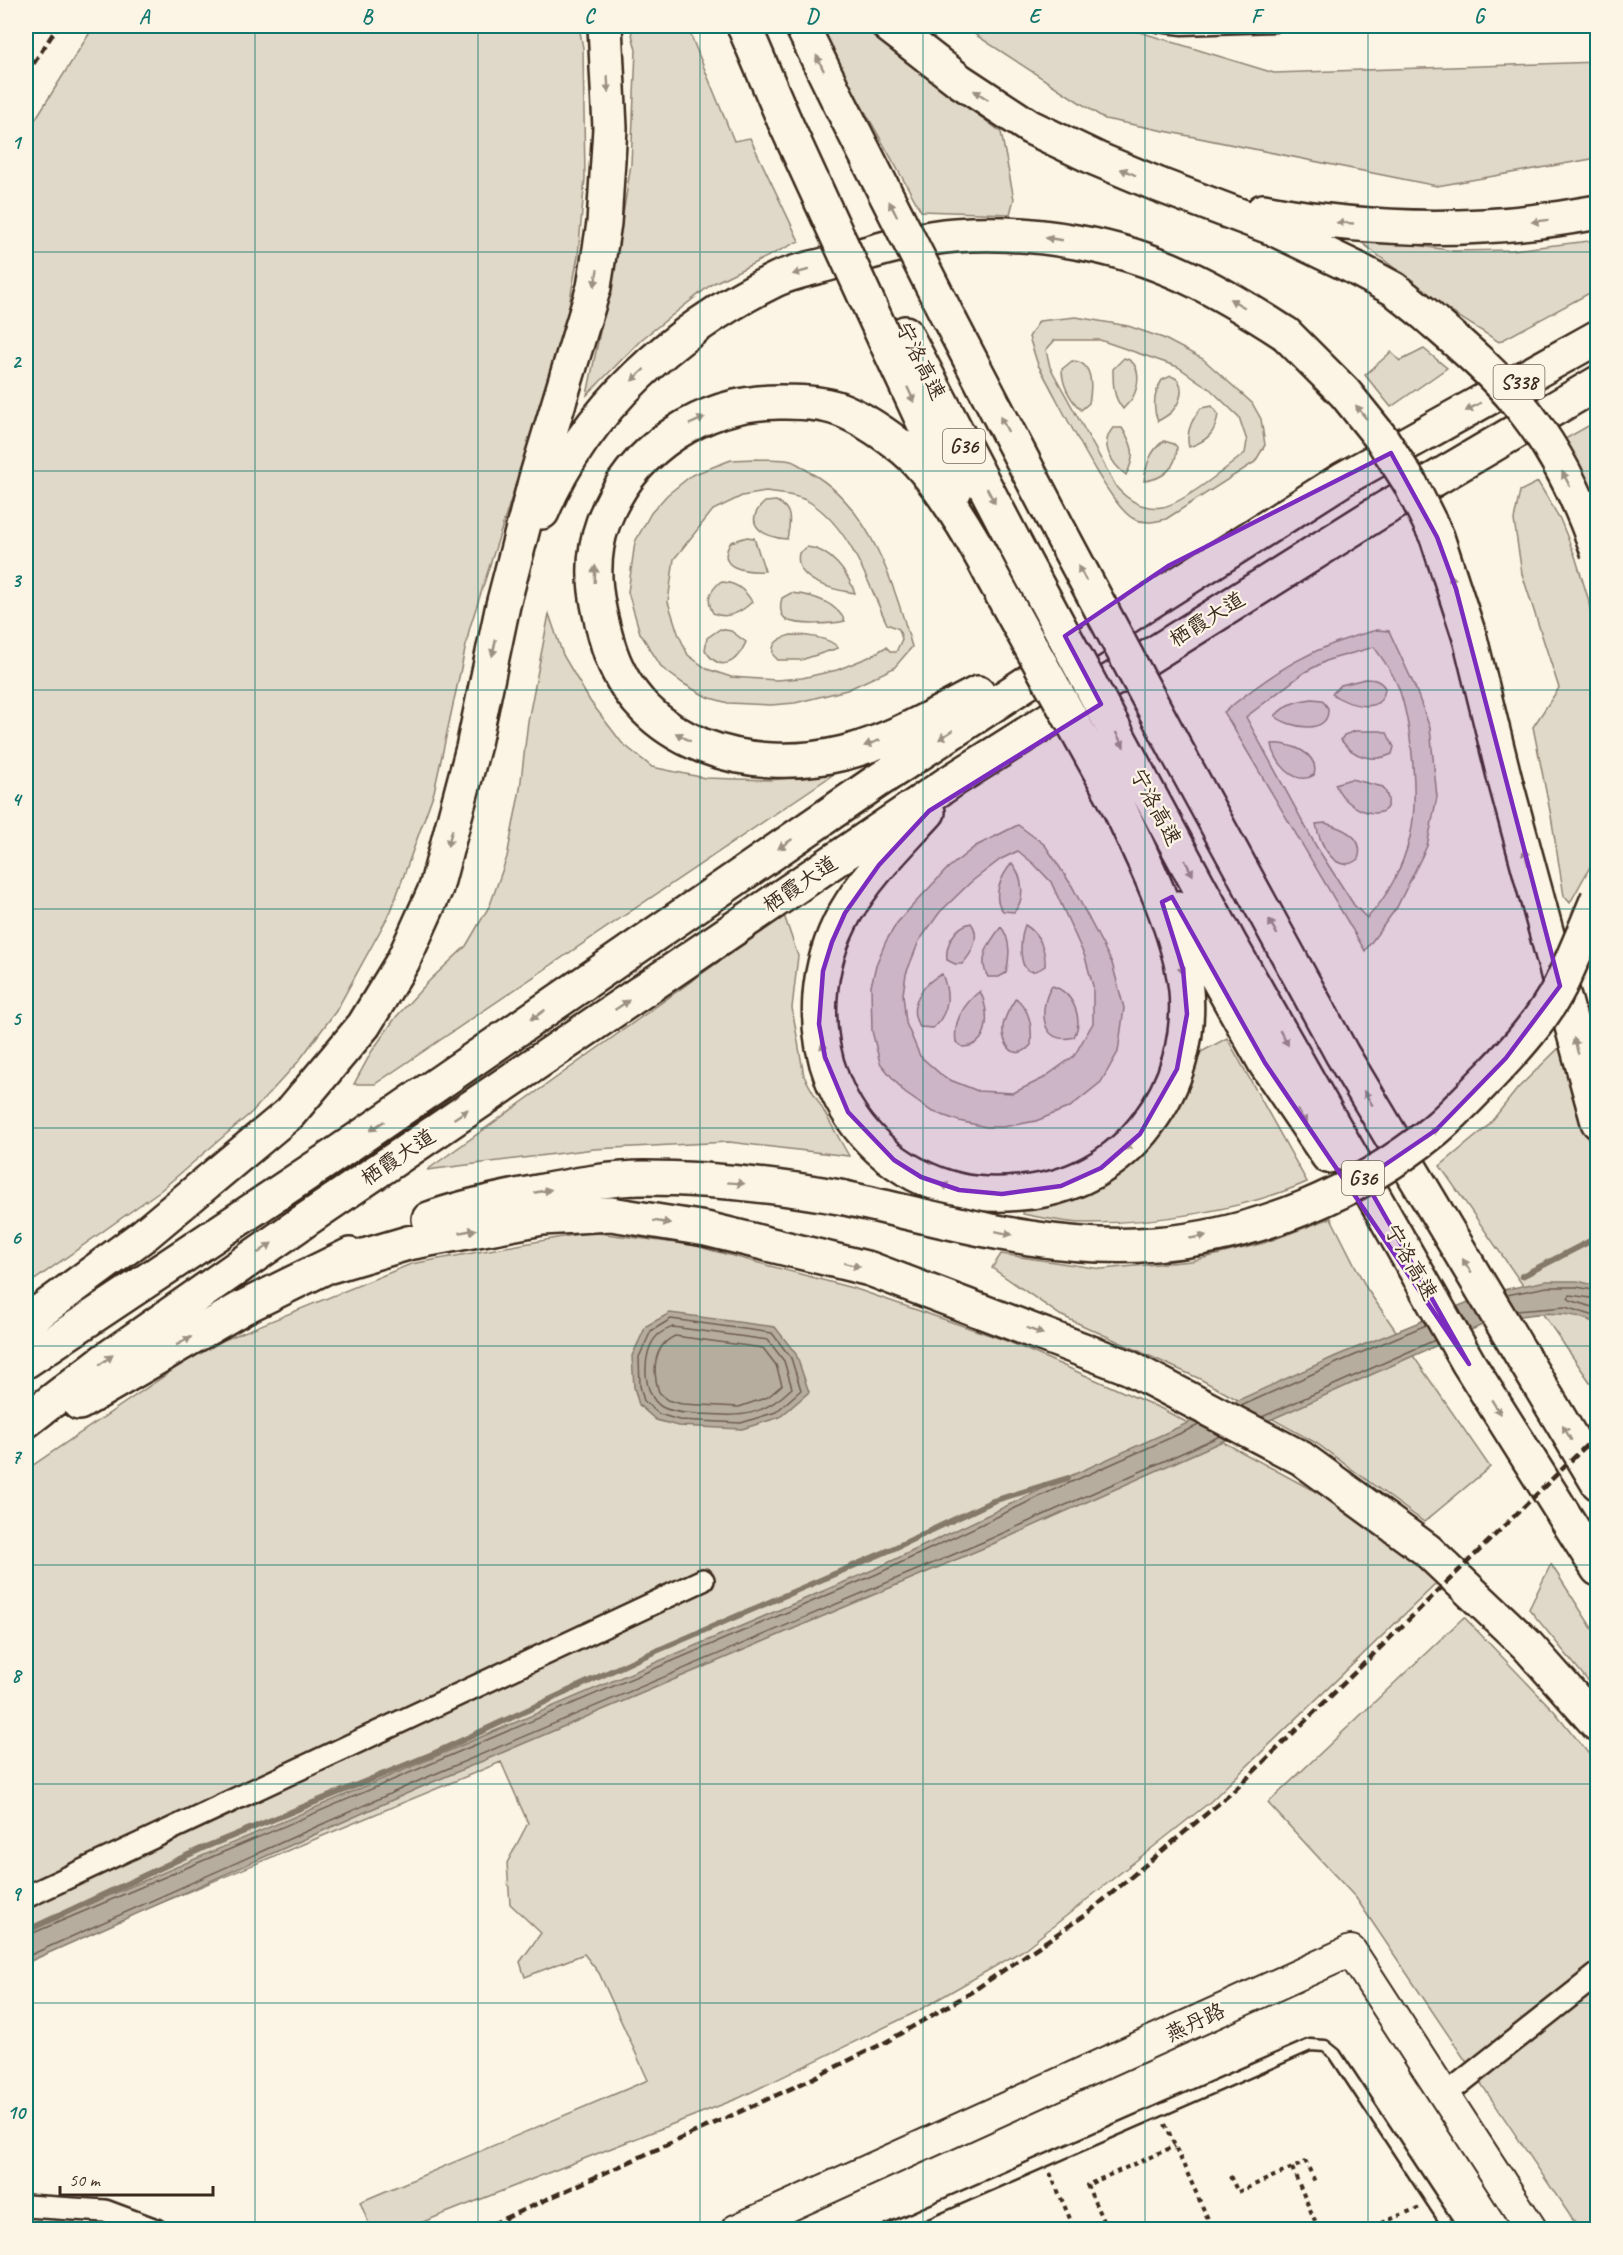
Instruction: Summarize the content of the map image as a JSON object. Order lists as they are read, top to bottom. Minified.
{"streets":{"highway":["宁洛高速","S338","G36","栖霞大道"],"street":["燕丹路"]},"scale_bar":"50 m","grid":{"columns":["A","B","C","D","E","F","G"],"rows":["1","2","3","4","5","6","7","8","9","10"]}}
